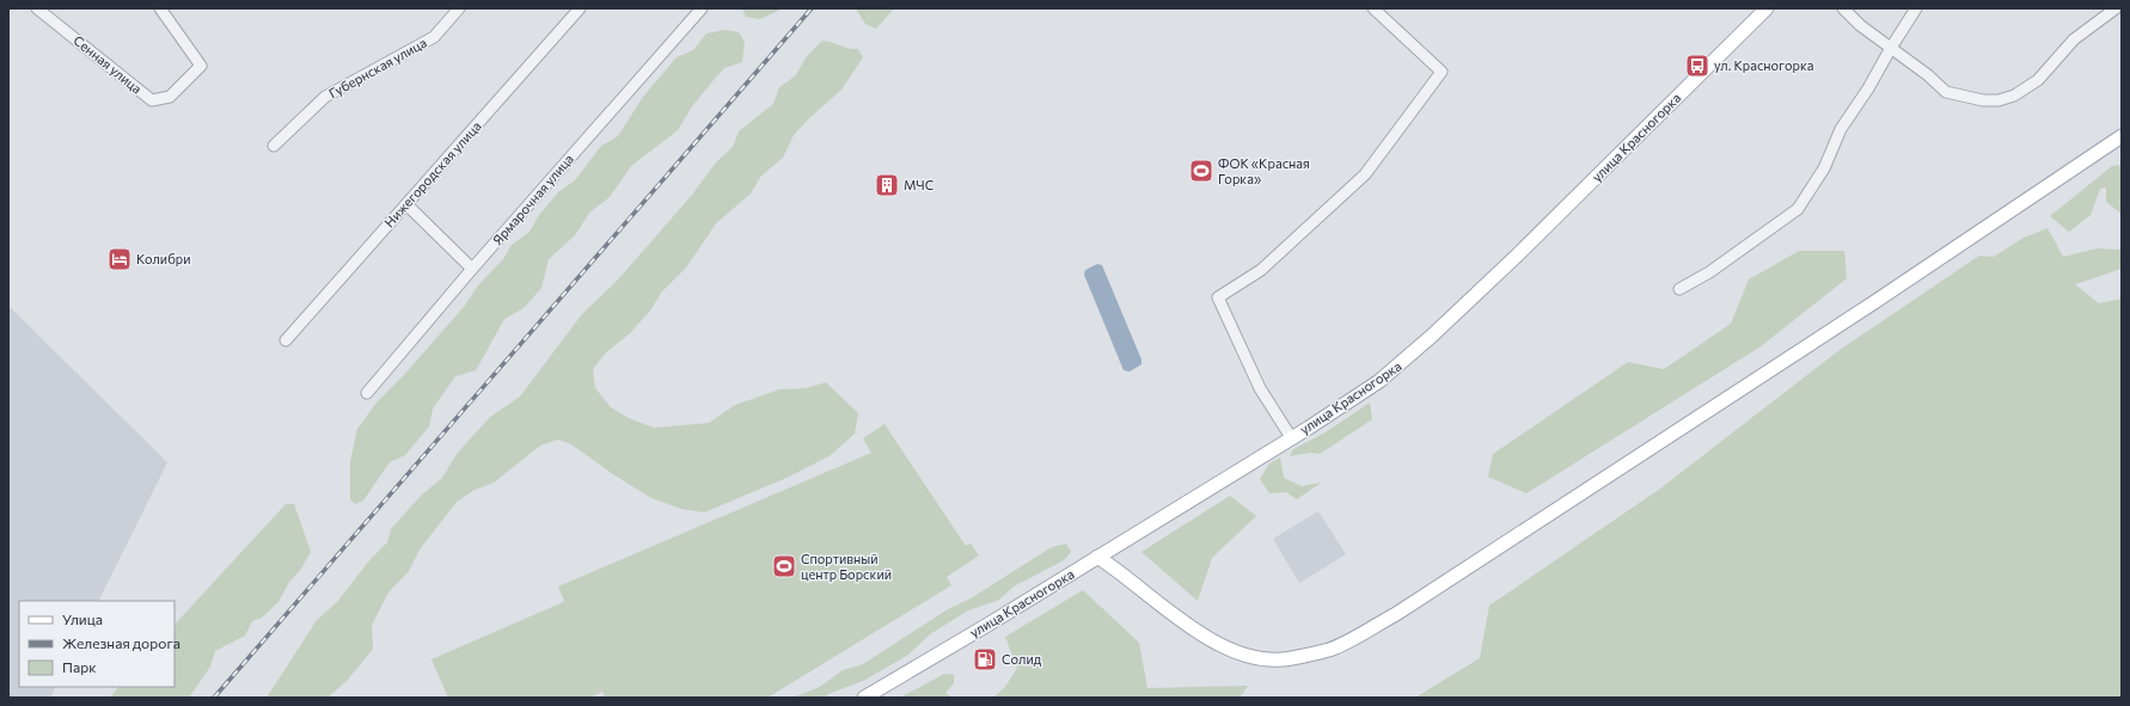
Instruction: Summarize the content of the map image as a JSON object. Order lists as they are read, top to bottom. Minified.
{"streets":{"main road":["улица Красногорка"],"street":["Сенная улица","Губернская улица","Нижегородская улица","Ярмарочная улица"]},"places":{"bus stop":["ул. Красногорка"],"sports":["ФОК «Красная Горка»","Спортивный центр Борский"],"building":["МЧС"],"hotel":["Колибри"],"fuel station":["Солид"]},"legend":["Улица","Железная дорога","Парк"]}
